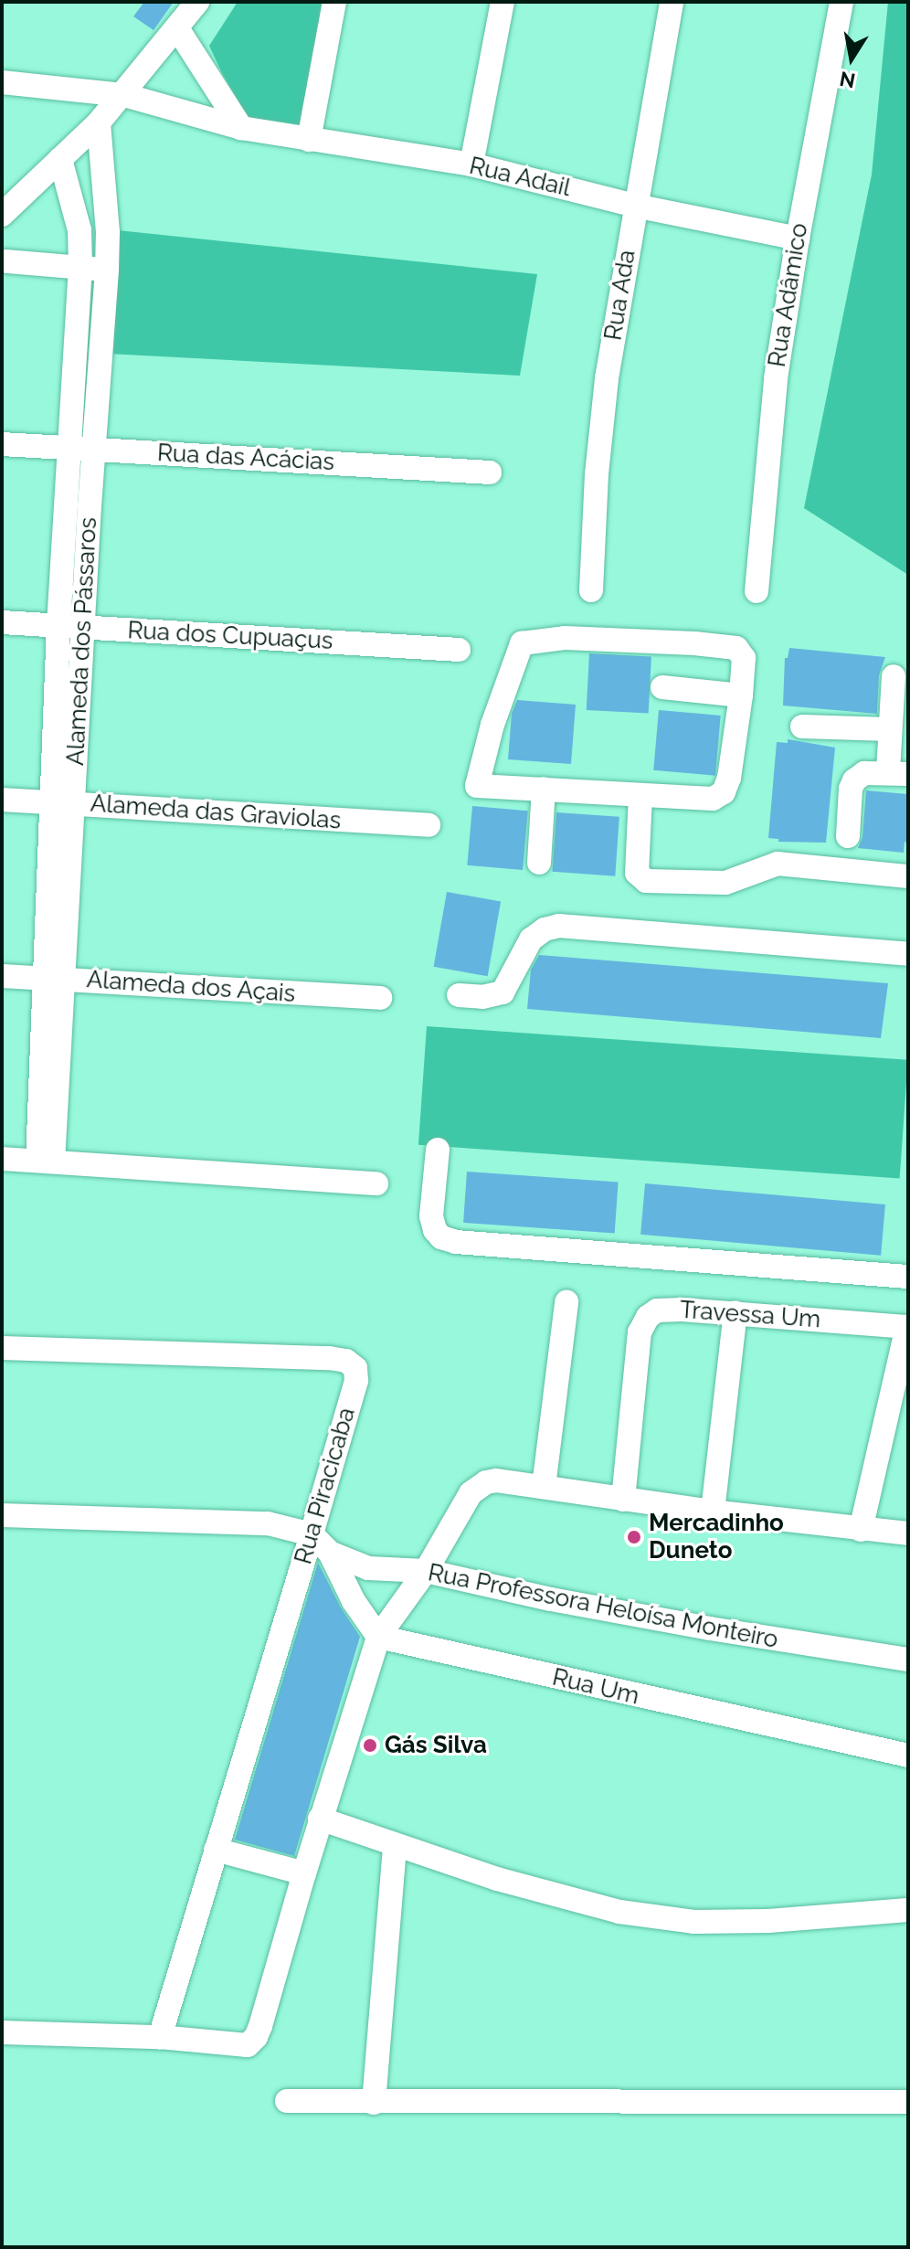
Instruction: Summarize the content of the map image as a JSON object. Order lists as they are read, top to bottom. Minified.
{"streets":{"street":["Rua Adail","Rua Ada","Rua Adâmico","Rua das Acácias","Rua dos Cupuaçus","Alameda dos Pássaros","Alameda das Graviolas","Alameda dos Açais","Travessa Um","Rua Piracicaba","Rua Professora Heloísa Monteiro","Rua Um"]},"crossings":[["Rua Adail","Rua Ada"],["Rua Adail","Rua Adâmico"],["Rua das Acácias","Alameda dos Pássaros"],["Rua dos Cupuaçus","Alameda dos Pássaros"],["Alameda dos Pássaros","Alameda das Graviolas"],["Alameda dos Pássaros","Alameda dos Açais"],["Rua Piracicaba","Rua Professora Heloísa Monteiro"]],"places":["Mercadinho Duneto","Gás Silva"],"north":"bottom"}
